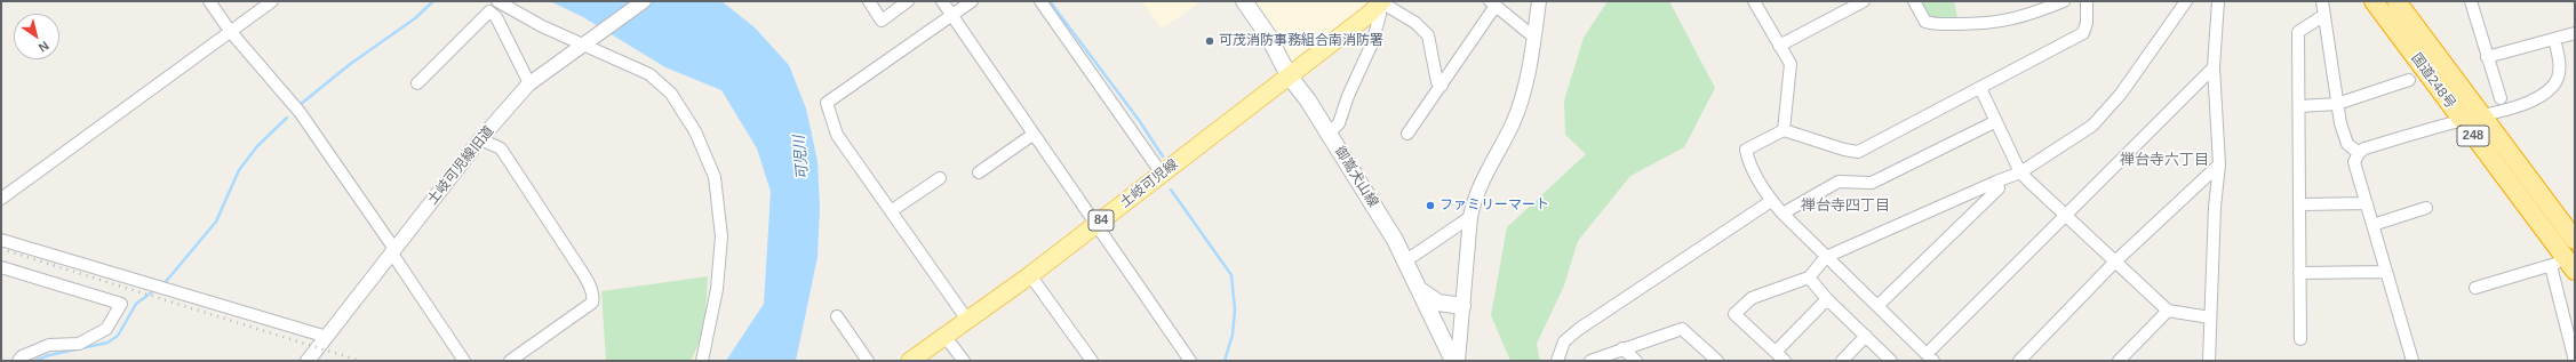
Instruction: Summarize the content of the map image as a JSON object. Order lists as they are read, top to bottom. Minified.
{"streets":{"highway":["国道248号","248"],"main road":["御嵩犬山線","土岐可児線","84"],"street":["土岐可児線旧道"]},"crossings":[["御嵩犬山線","土岐可児線"]],"districts":["禅台寺六丁目","禅台寺四丁目"],"water":["可児川"],"places":["可茂消防事務組合南消防署","ファミリーマート"],"north":"bottom right"}
